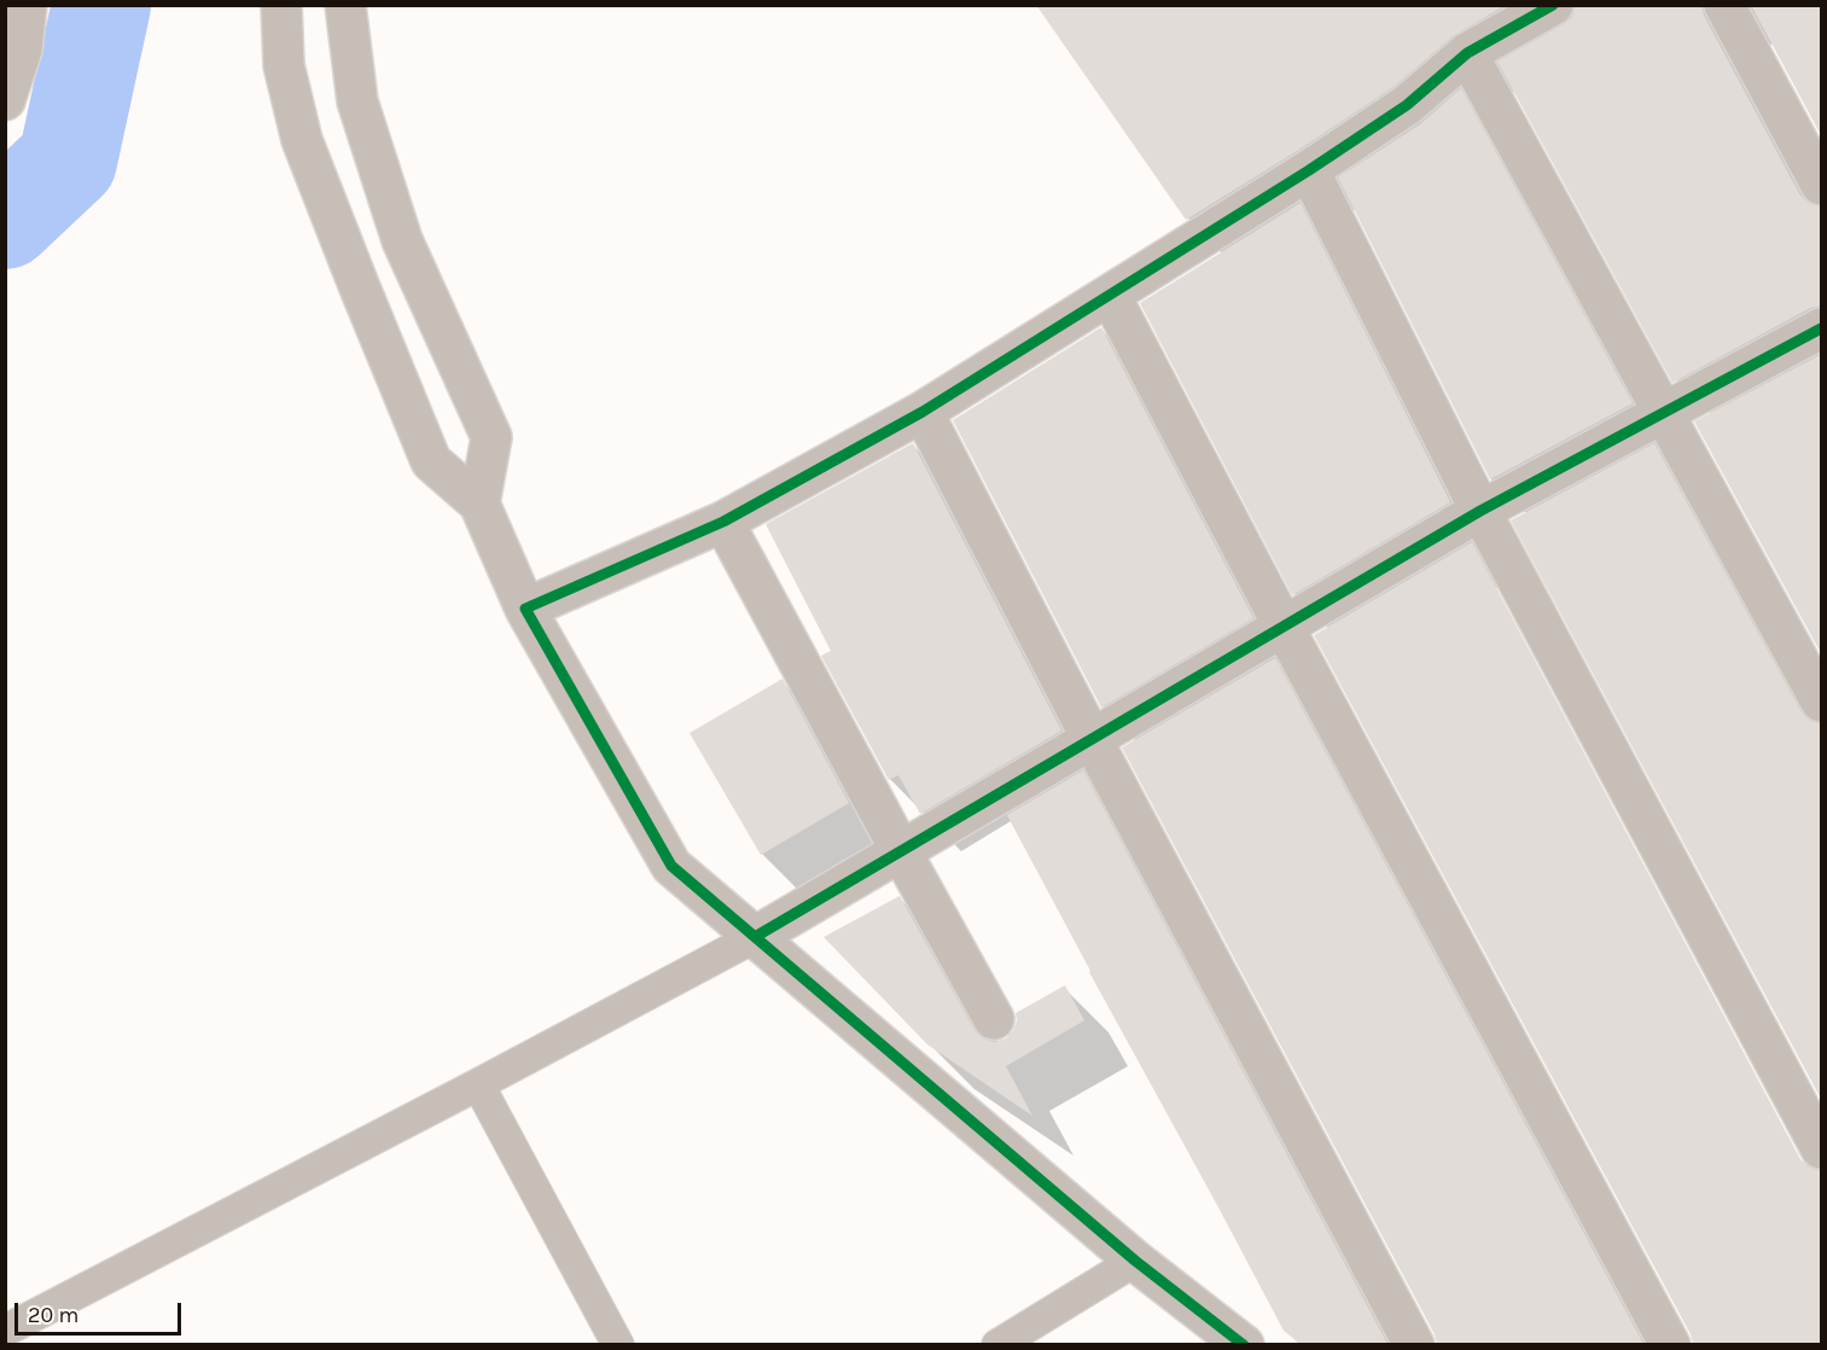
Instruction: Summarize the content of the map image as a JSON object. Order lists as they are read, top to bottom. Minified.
{"scale_bar":"20 m"}
